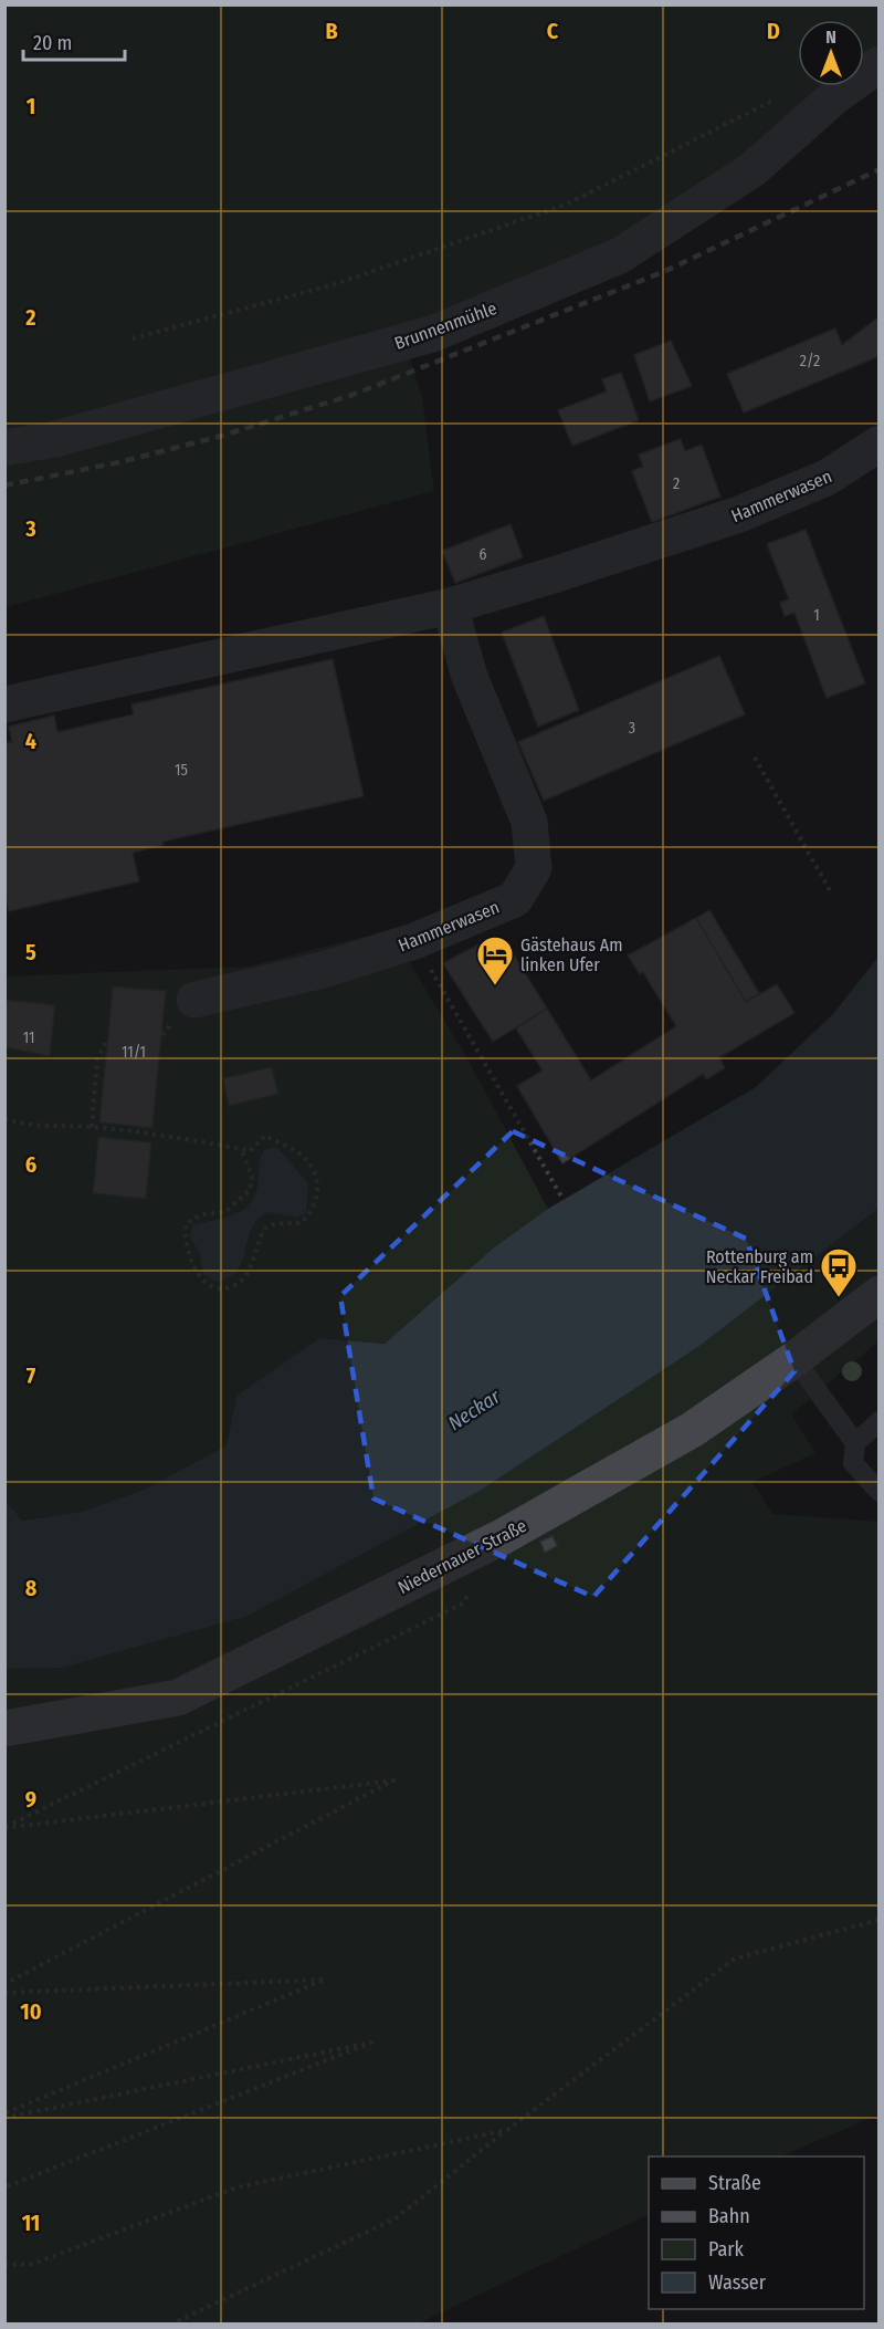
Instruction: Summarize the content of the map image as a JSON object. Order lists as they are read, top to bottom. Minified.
{"streets":{"main road":["Niedernauer Straße"],"street":["Brunnenmühle","Hammerwasen"]},"water":["Neckar"],"places":{"hotel":["Gästehaus Am linken Ufer"],"bus stop":["Rottenburg am Neckar Freibad"]},"house_numbers":["2/2","2","6","1","3","15","11","11/1"],"legend":["Straße","Bahn","Park","Wasser"],"scale_bar":"20 m","north":"top","grid":{"columns":["B","C","D"],"rows":["1","2","3","4","5","6","7","8","9","10","11"]}}
